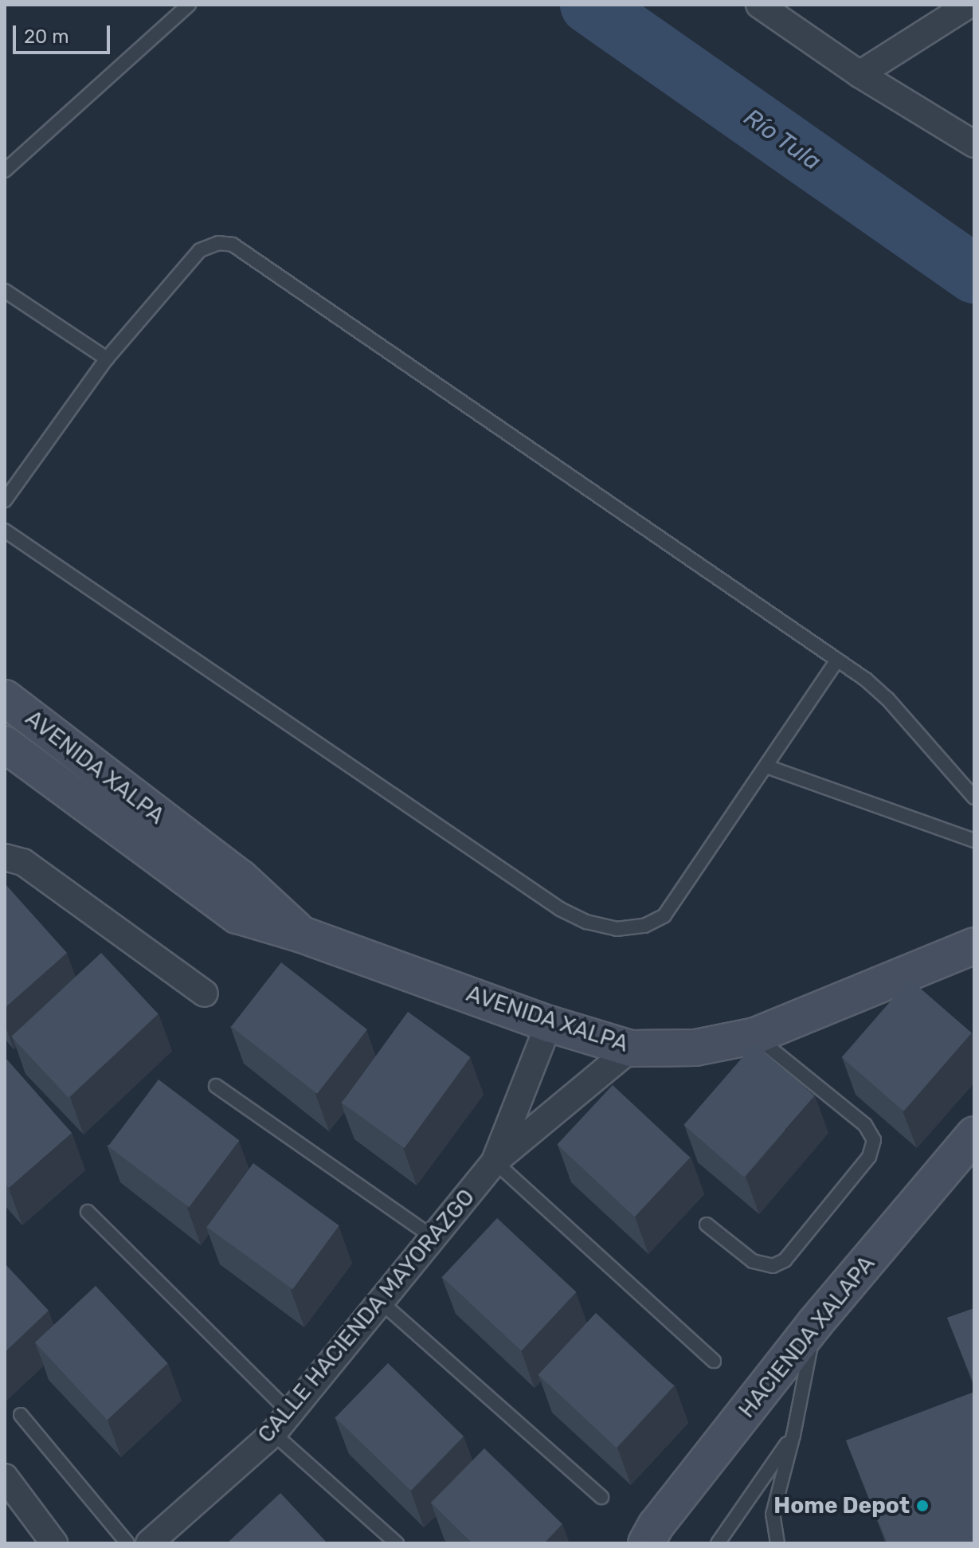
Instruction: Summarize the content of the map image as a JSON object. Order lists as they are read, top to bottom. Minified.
{"streets":{"main road":["AVENIDA XALPA","HACIENDA XALAPA"],"street":["CALLE HACIENDA MAYORAZGO"]},"crossings":[["AVENIDA XALPA","CALLE HACIENDA MAYORAZGO"]],"water":["Río Tula"],"places":["Home Depot"],"scale_bar":"20 m"}
